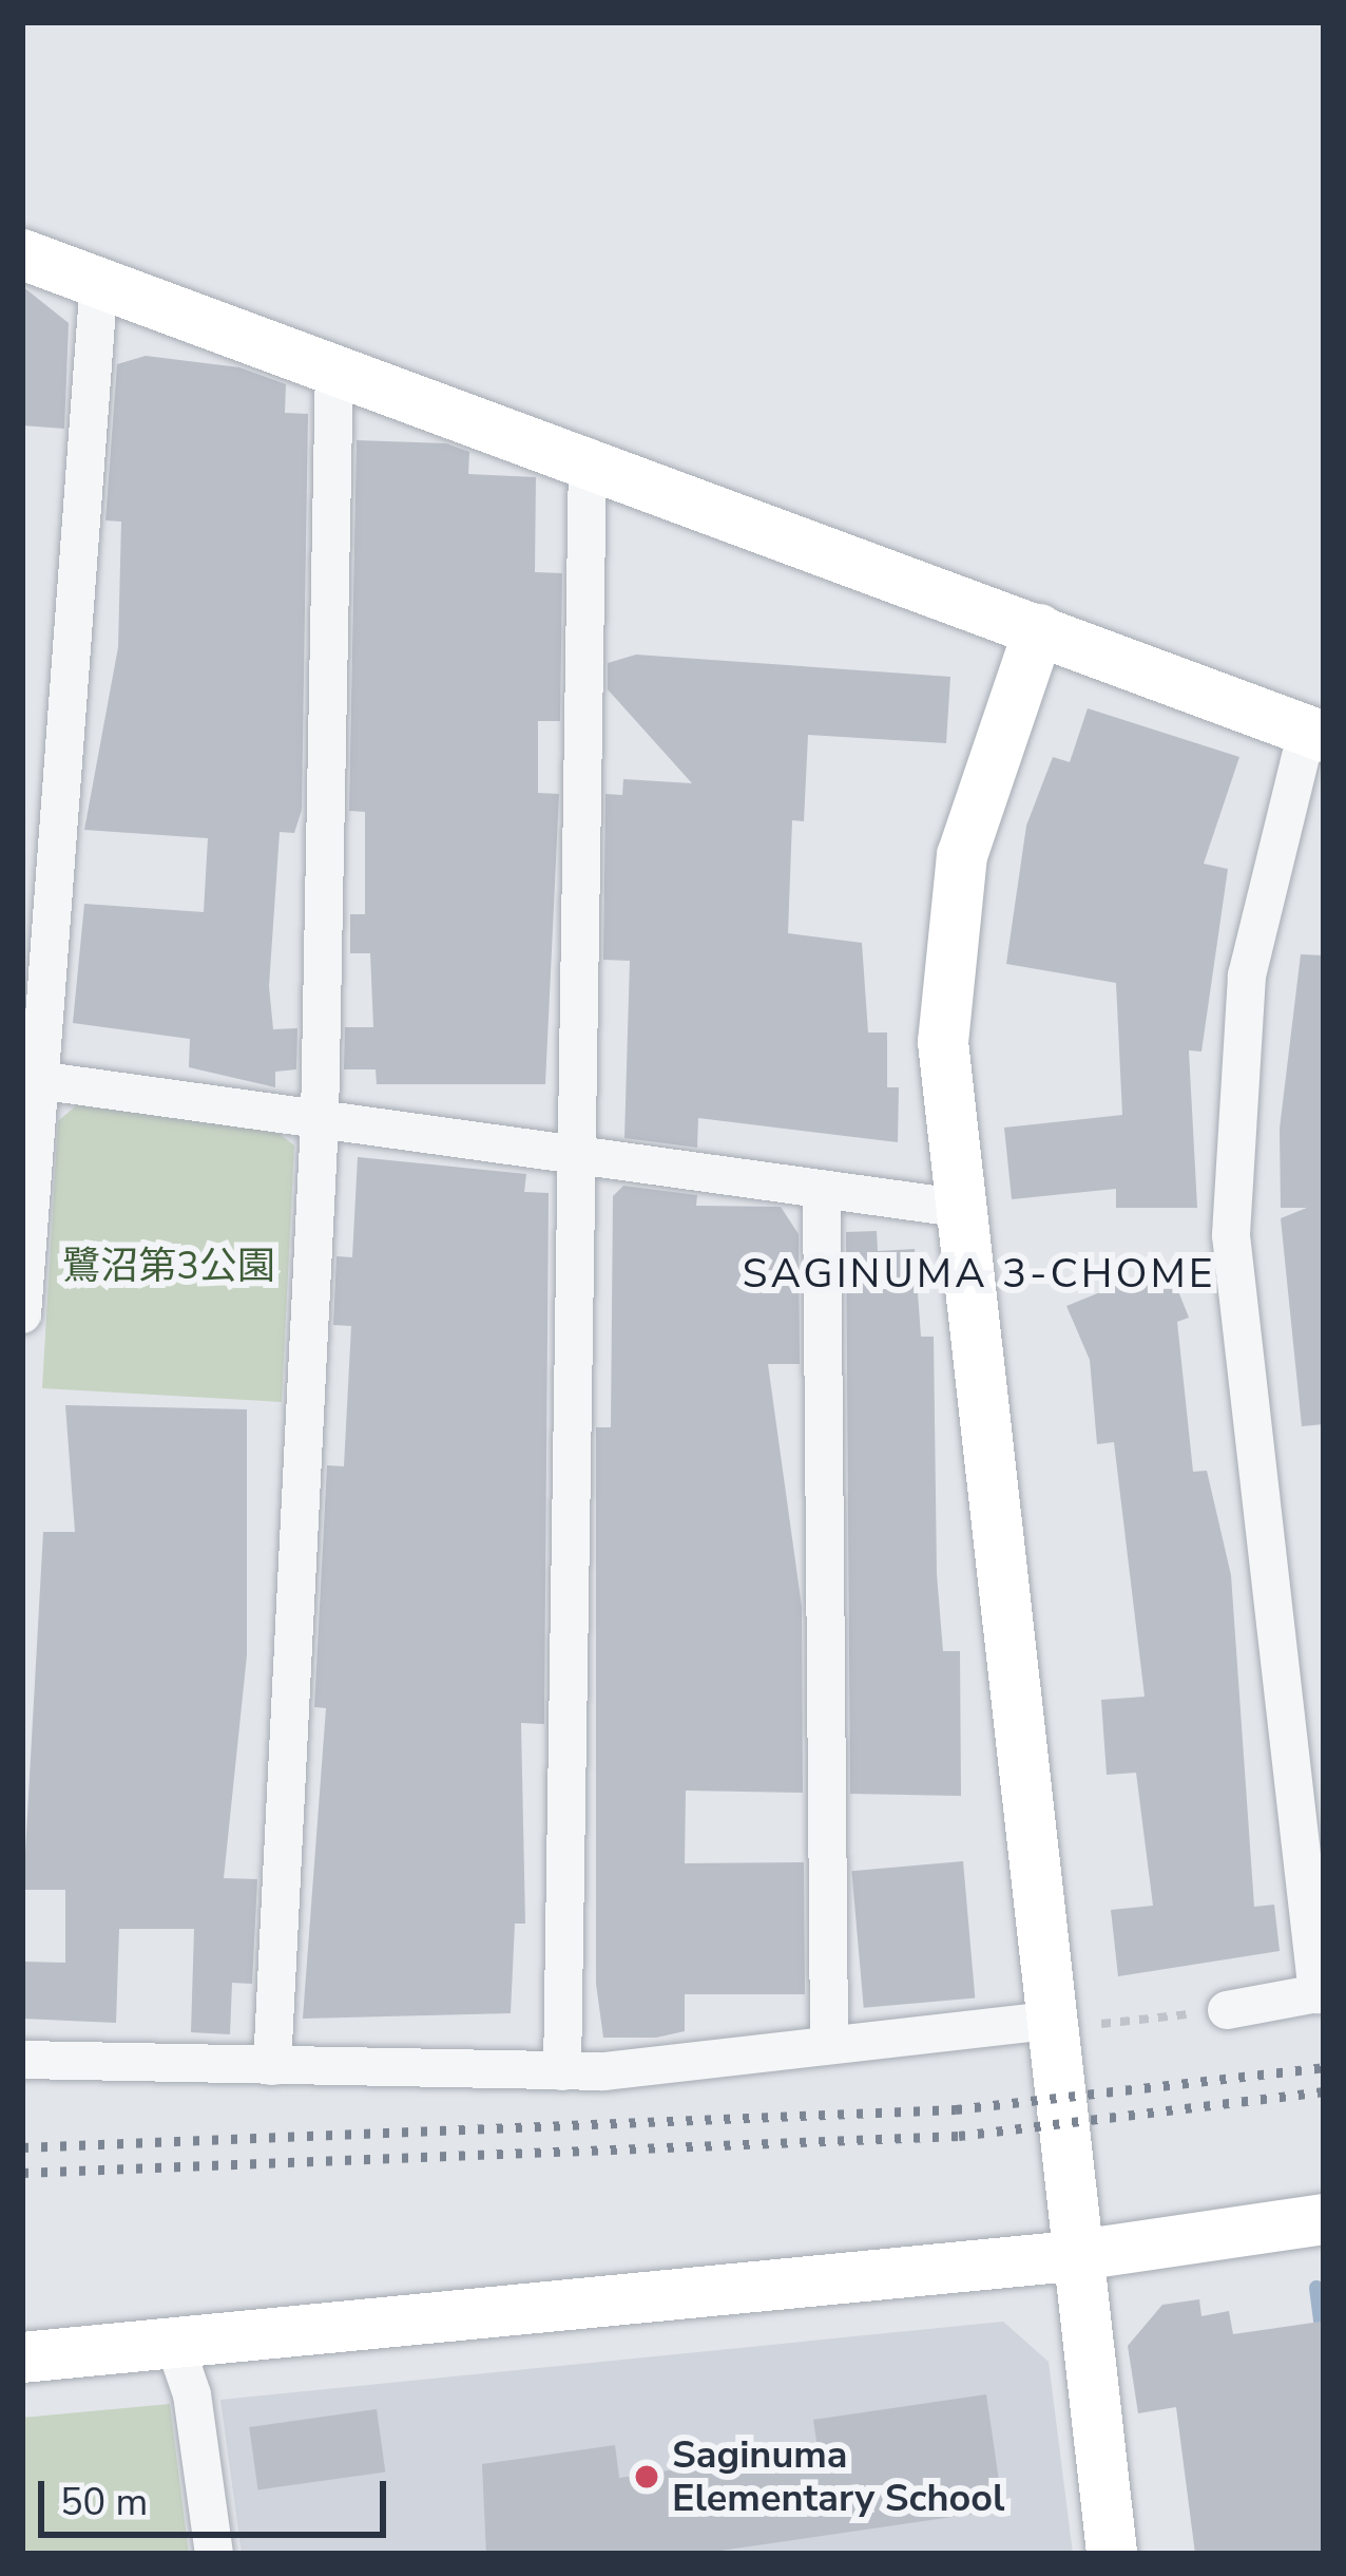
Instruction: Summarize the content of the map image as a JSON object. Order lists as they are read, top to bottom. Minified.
{"districts":["SAGINUMA 3-CHOME"],"parks":["鷺沼第3公園"],"places":["Saginuma Elementary School"],"scale_bar":"50 m"}
